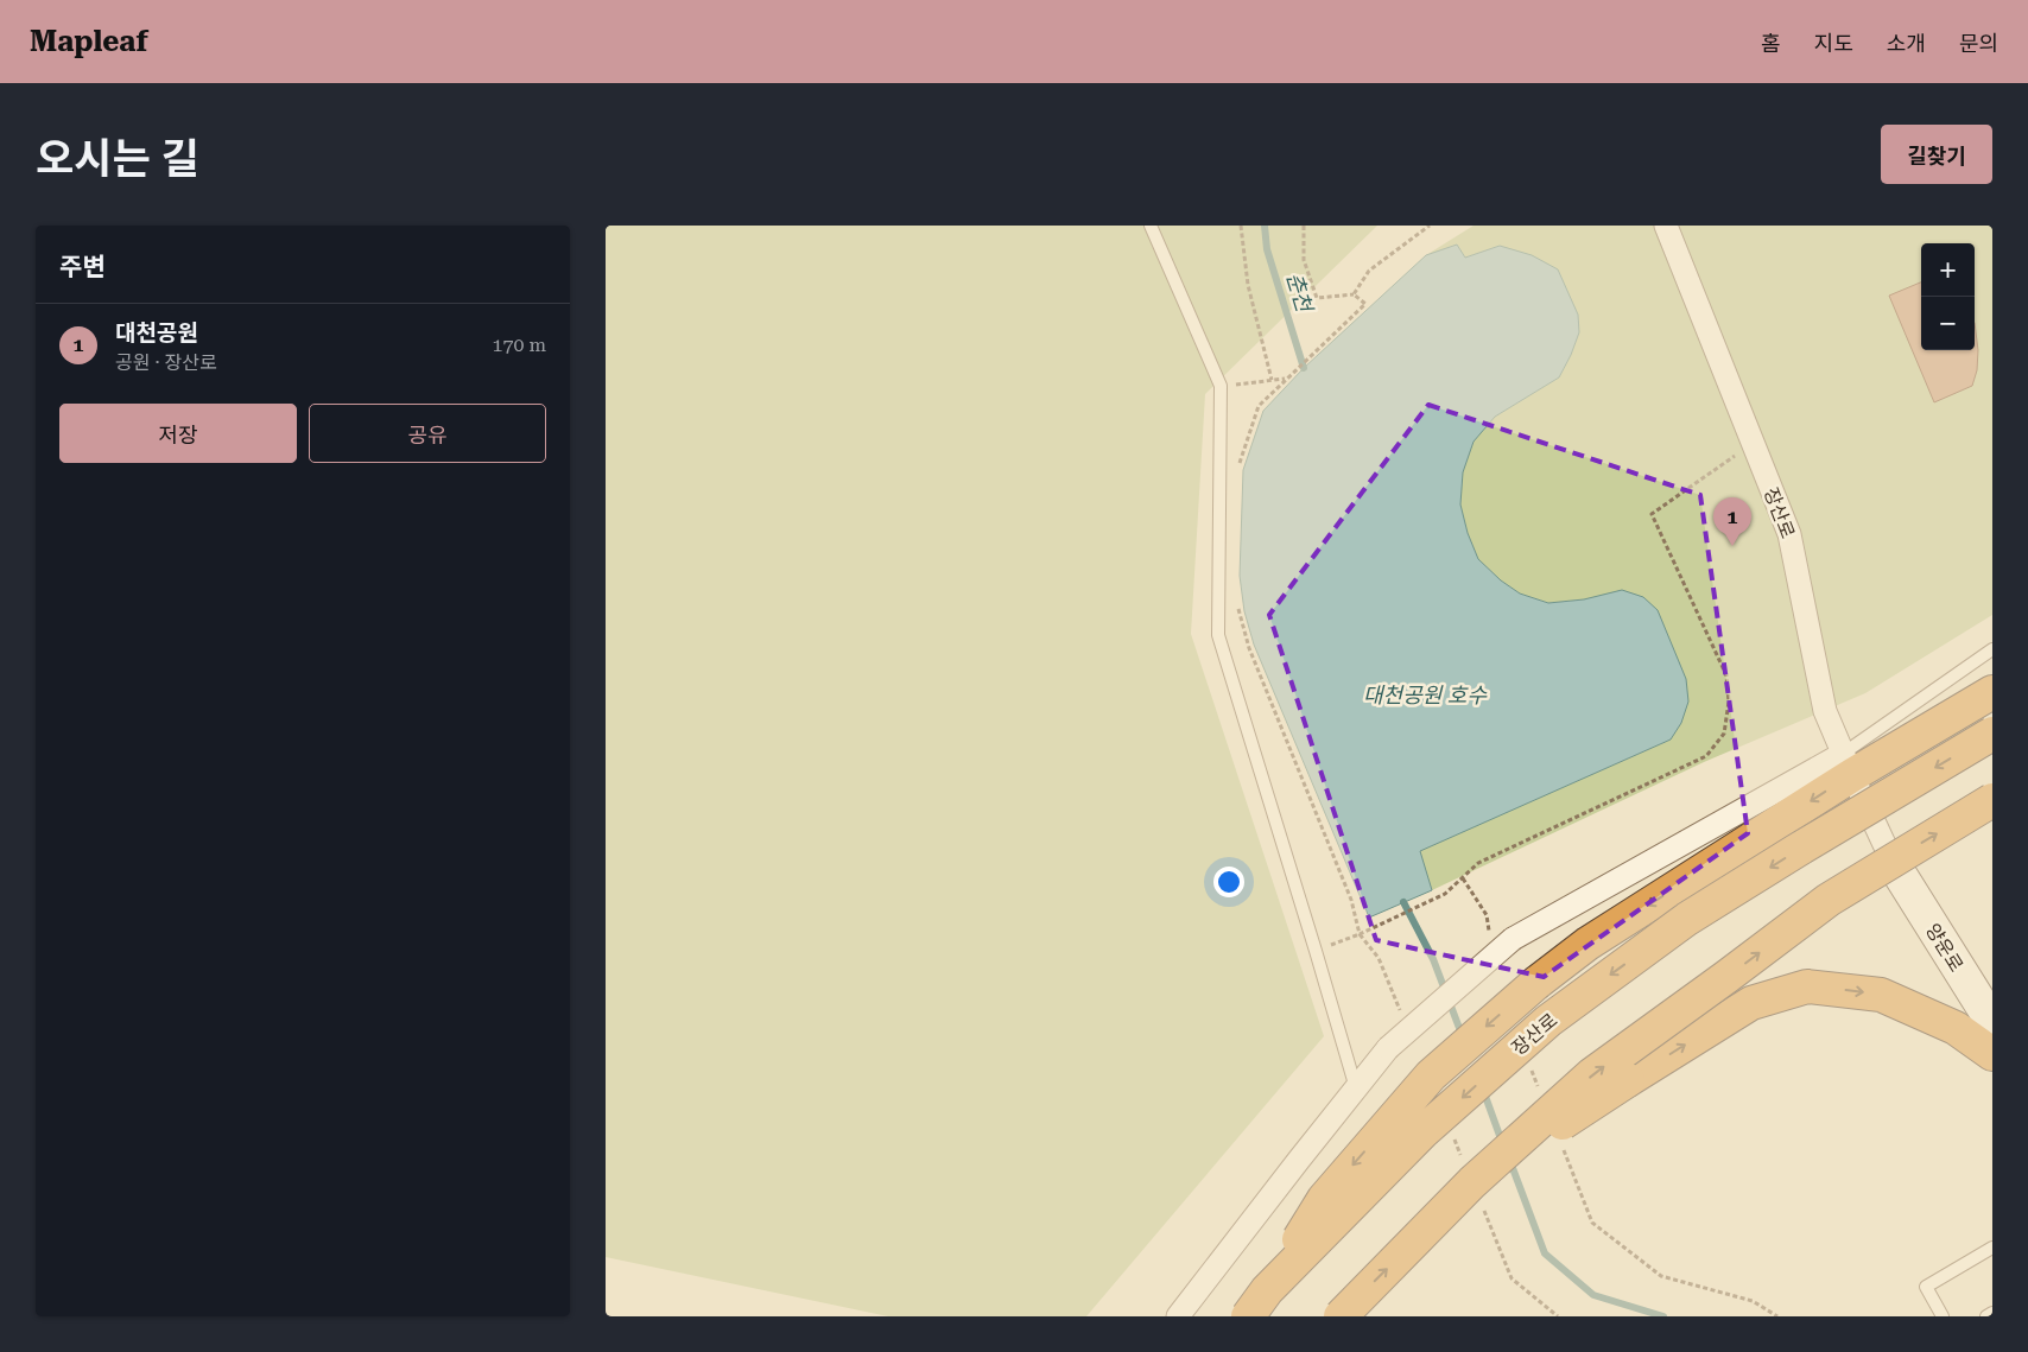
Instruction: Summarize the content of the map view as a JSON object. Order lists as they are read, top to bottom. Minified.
{"streets":{"highway":["장산로"],"main road":["양운로"]},"crossings":[["장산로","양운로"]],"water":["춘천","대천공원 호수"],"page":{"header":"Mapleaf","nav":["홈","지도","소개","문의"],"title":"오시는 길","buttons":["길찾기",["저장","공유"]],"heading":"주변","map_buttons":["+","−"],"list":[{"mark":"1","name":"대천공원","note":"공원 · 장산로","value":"170 m"}],"pins":"1"}}
